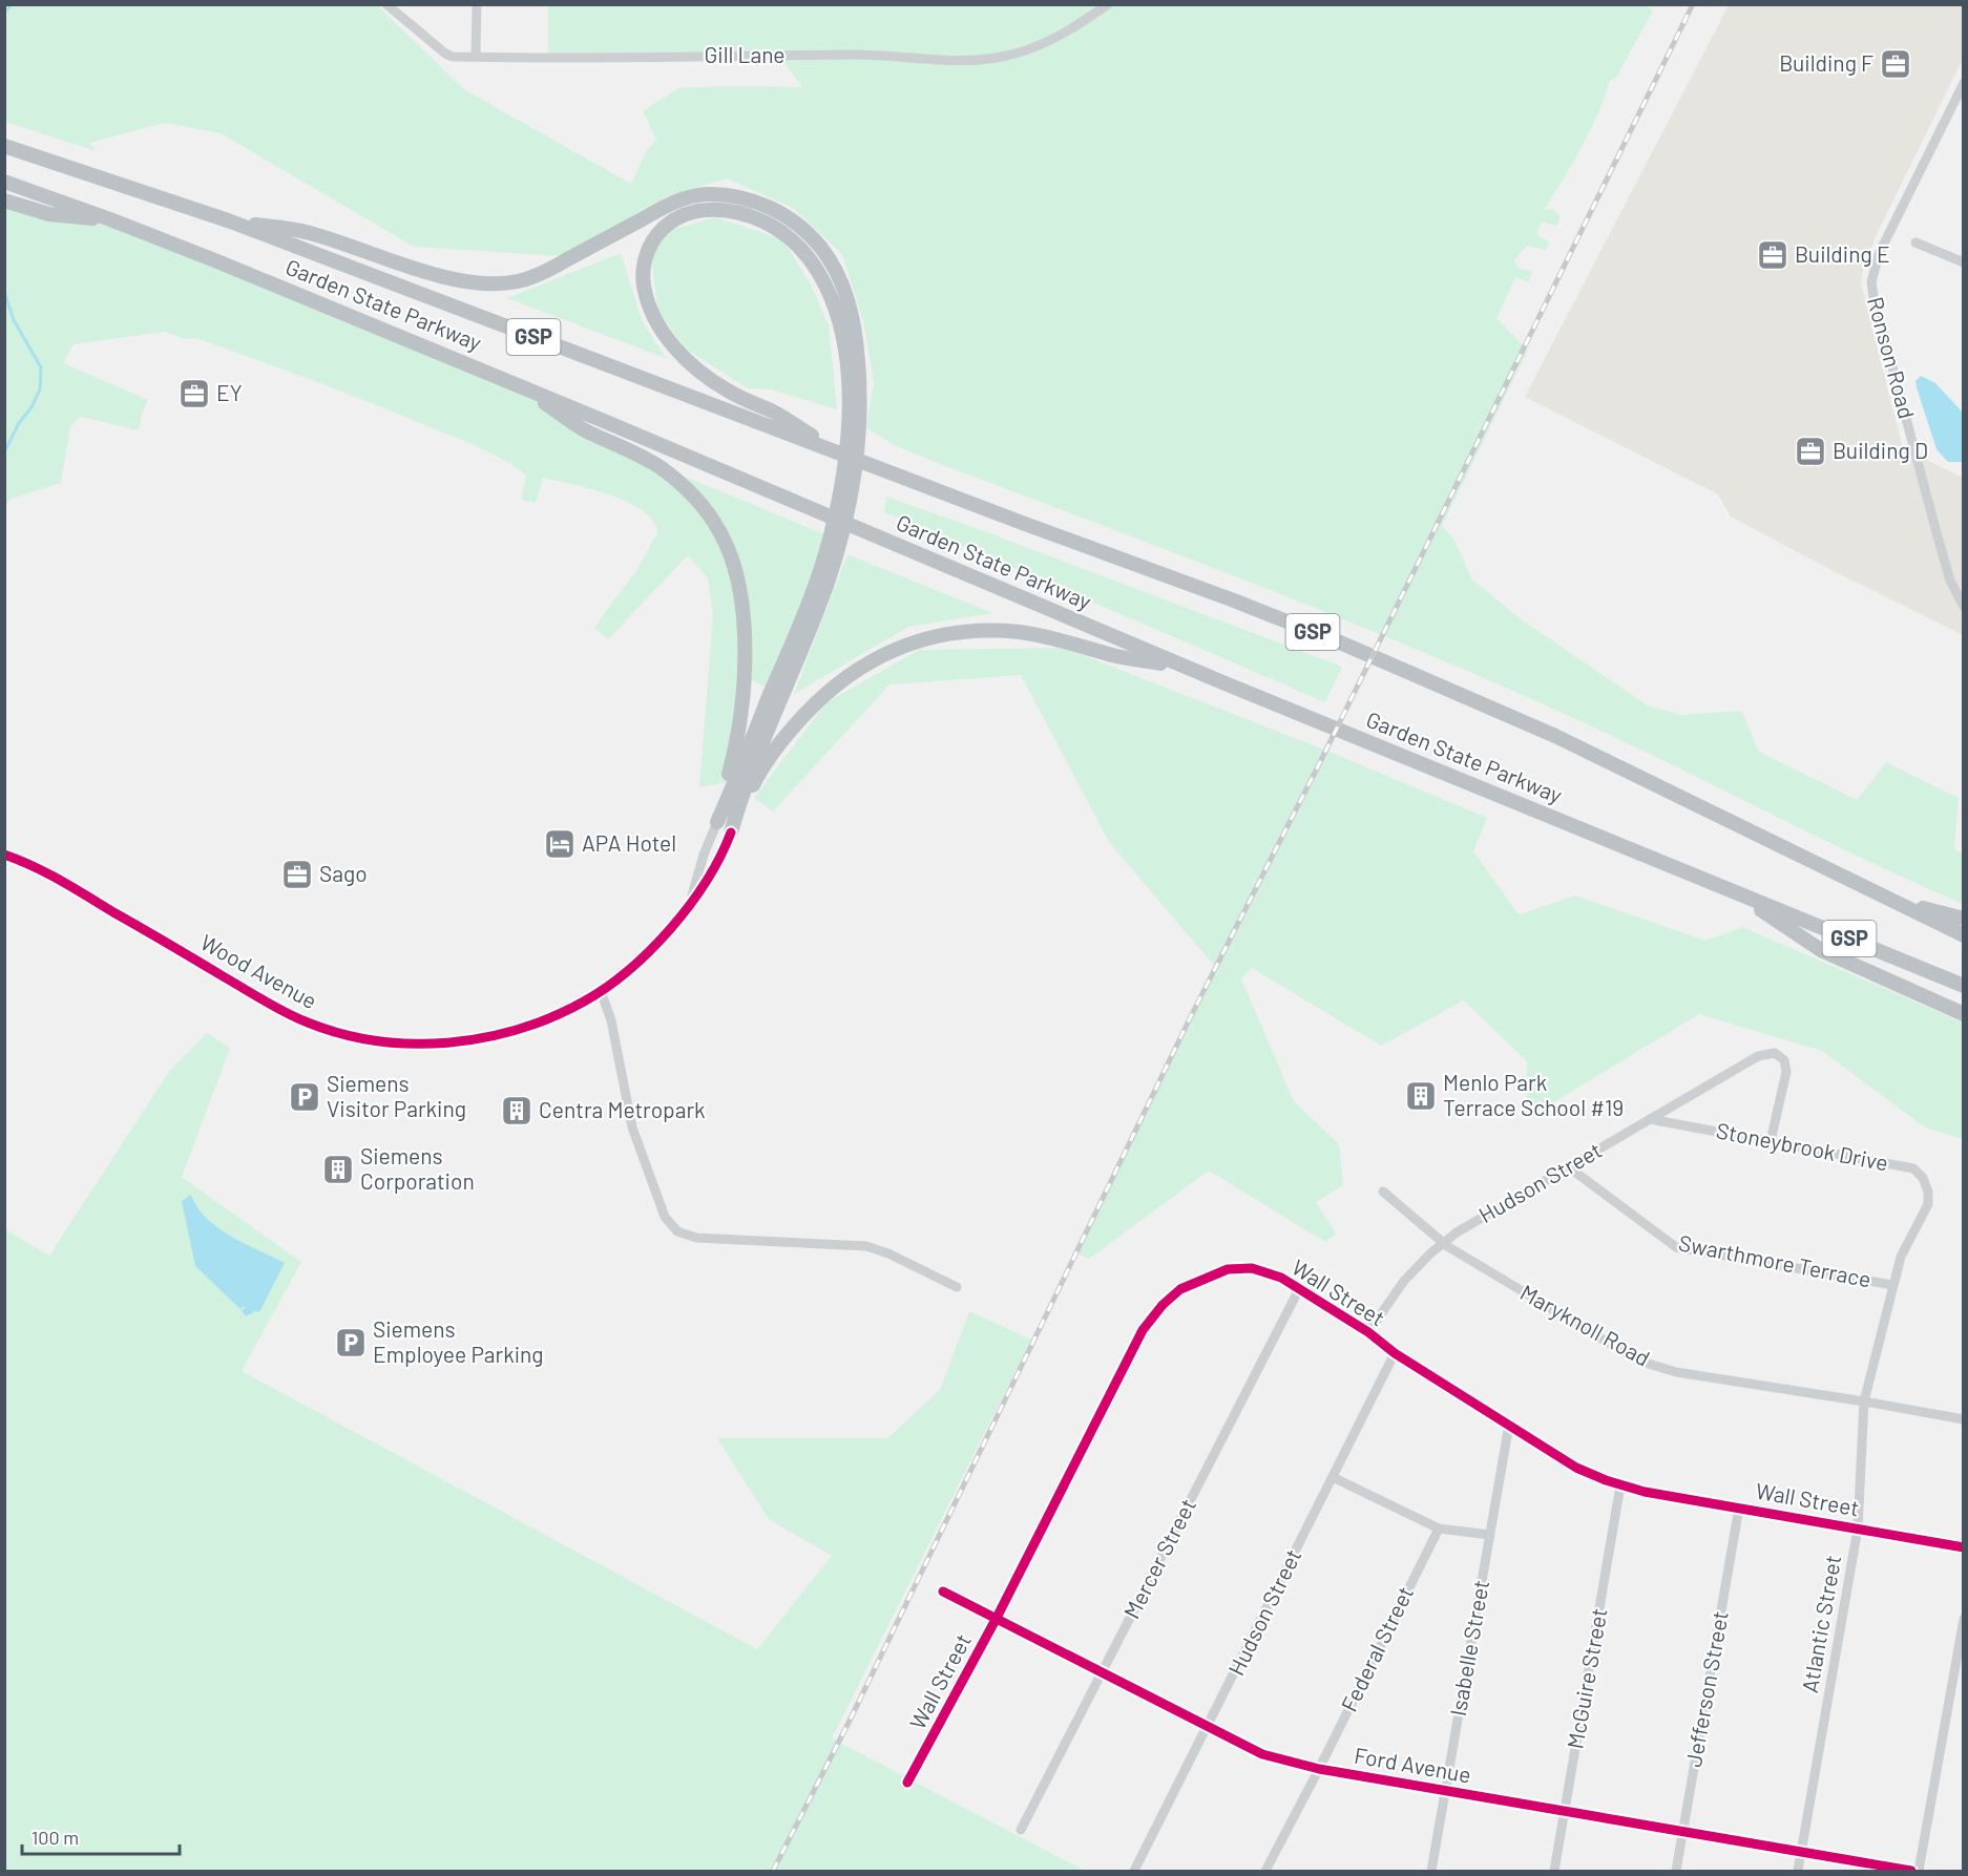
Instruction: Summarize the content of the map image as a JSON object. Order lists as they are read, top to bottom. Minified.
{"streets":{"highway":["Garden State Parkway","GSP"],"street":["Gill Lane","Ronson Road","Wood Avenue","Stoneybrook Drive","Hudson Street","Swarthmore Terrace","Wall Street","Maryknoll Road","Mercer Street","Atlantic Street","Isabelle Street","Federal Street","McGuire Street","Jefferson Street","Ford Avenue"]},"crossings":[["Stoneybrook Drive","Hudson Street"],["Stoneybrook Drive","Atlantic Street"],["Hudson Street","Swarthmore Terrace"],["Hudson Street","Wall Street"],["Hudson Street","Maryknoll Road"],["Hudson Street","Ford Avenue"],["Swarthmore Terrace","Atlantic Street"],["Wall Street","Mercer Street"],["Wall Street","Atlantic Street"],["Wall Street","Isabelle Street"],["Wall Street","McGuire Street"],["Wall Street","Jefferson Street"],["Wall Street","Ford Avenue"],["Maryknoll Road","Atlantic Street"],["Mercer Street","Ford Avenue"],["Atlantic Street","Ford Avenue"],["Isabelle Street","Ford Avenue"],["Federal Street","Ford Avenue"],["McGuire Street","Ford Avenue"],["Jefferson Street","Ford Avenue"]],"places":{"office":["Building F","Building E","EY","Building D","Sago"],"hotel":["APA Hotel"],"building":["Menlo Park Terrace School #19","Centra Metropark","Siemens Corporation"],"parking":["Siemens Visitor Parking","Siemens Employee Parking"]},"scale_bar":"100 m"}
